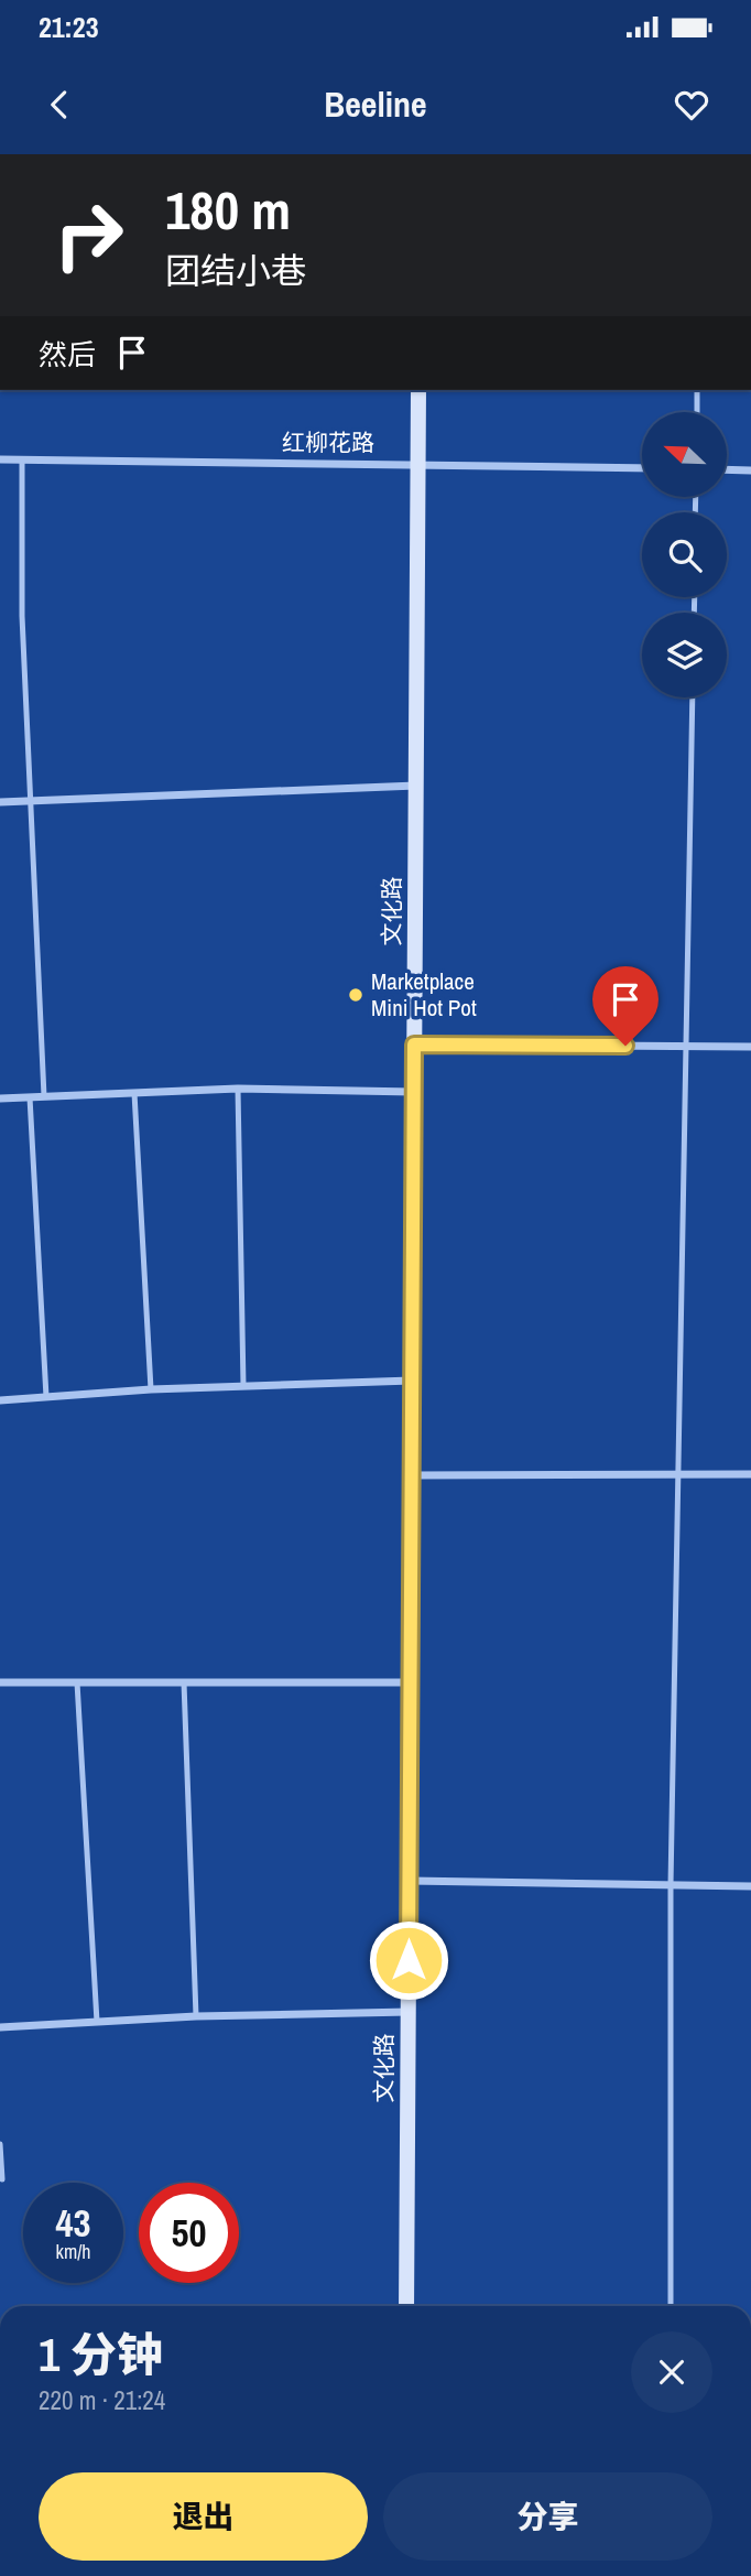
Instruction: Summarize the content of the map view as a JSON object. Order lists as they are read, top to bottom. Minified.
{"streets":{"main road":["文化路"],"street":["红柳花路"]},"crossings":[["红柳花路","文化路"]],"places":["Marketplace Mini Hot Pot"],"north":"top left","page":{"status":"21:23","header":"Beeline","turn":["180 m","团结小巷"],"then":"然后","speed":"43 km/h","limit":"50","heading":["1 分钟","220 m · 21:24"],"buttons":["退出","分享"]}}
